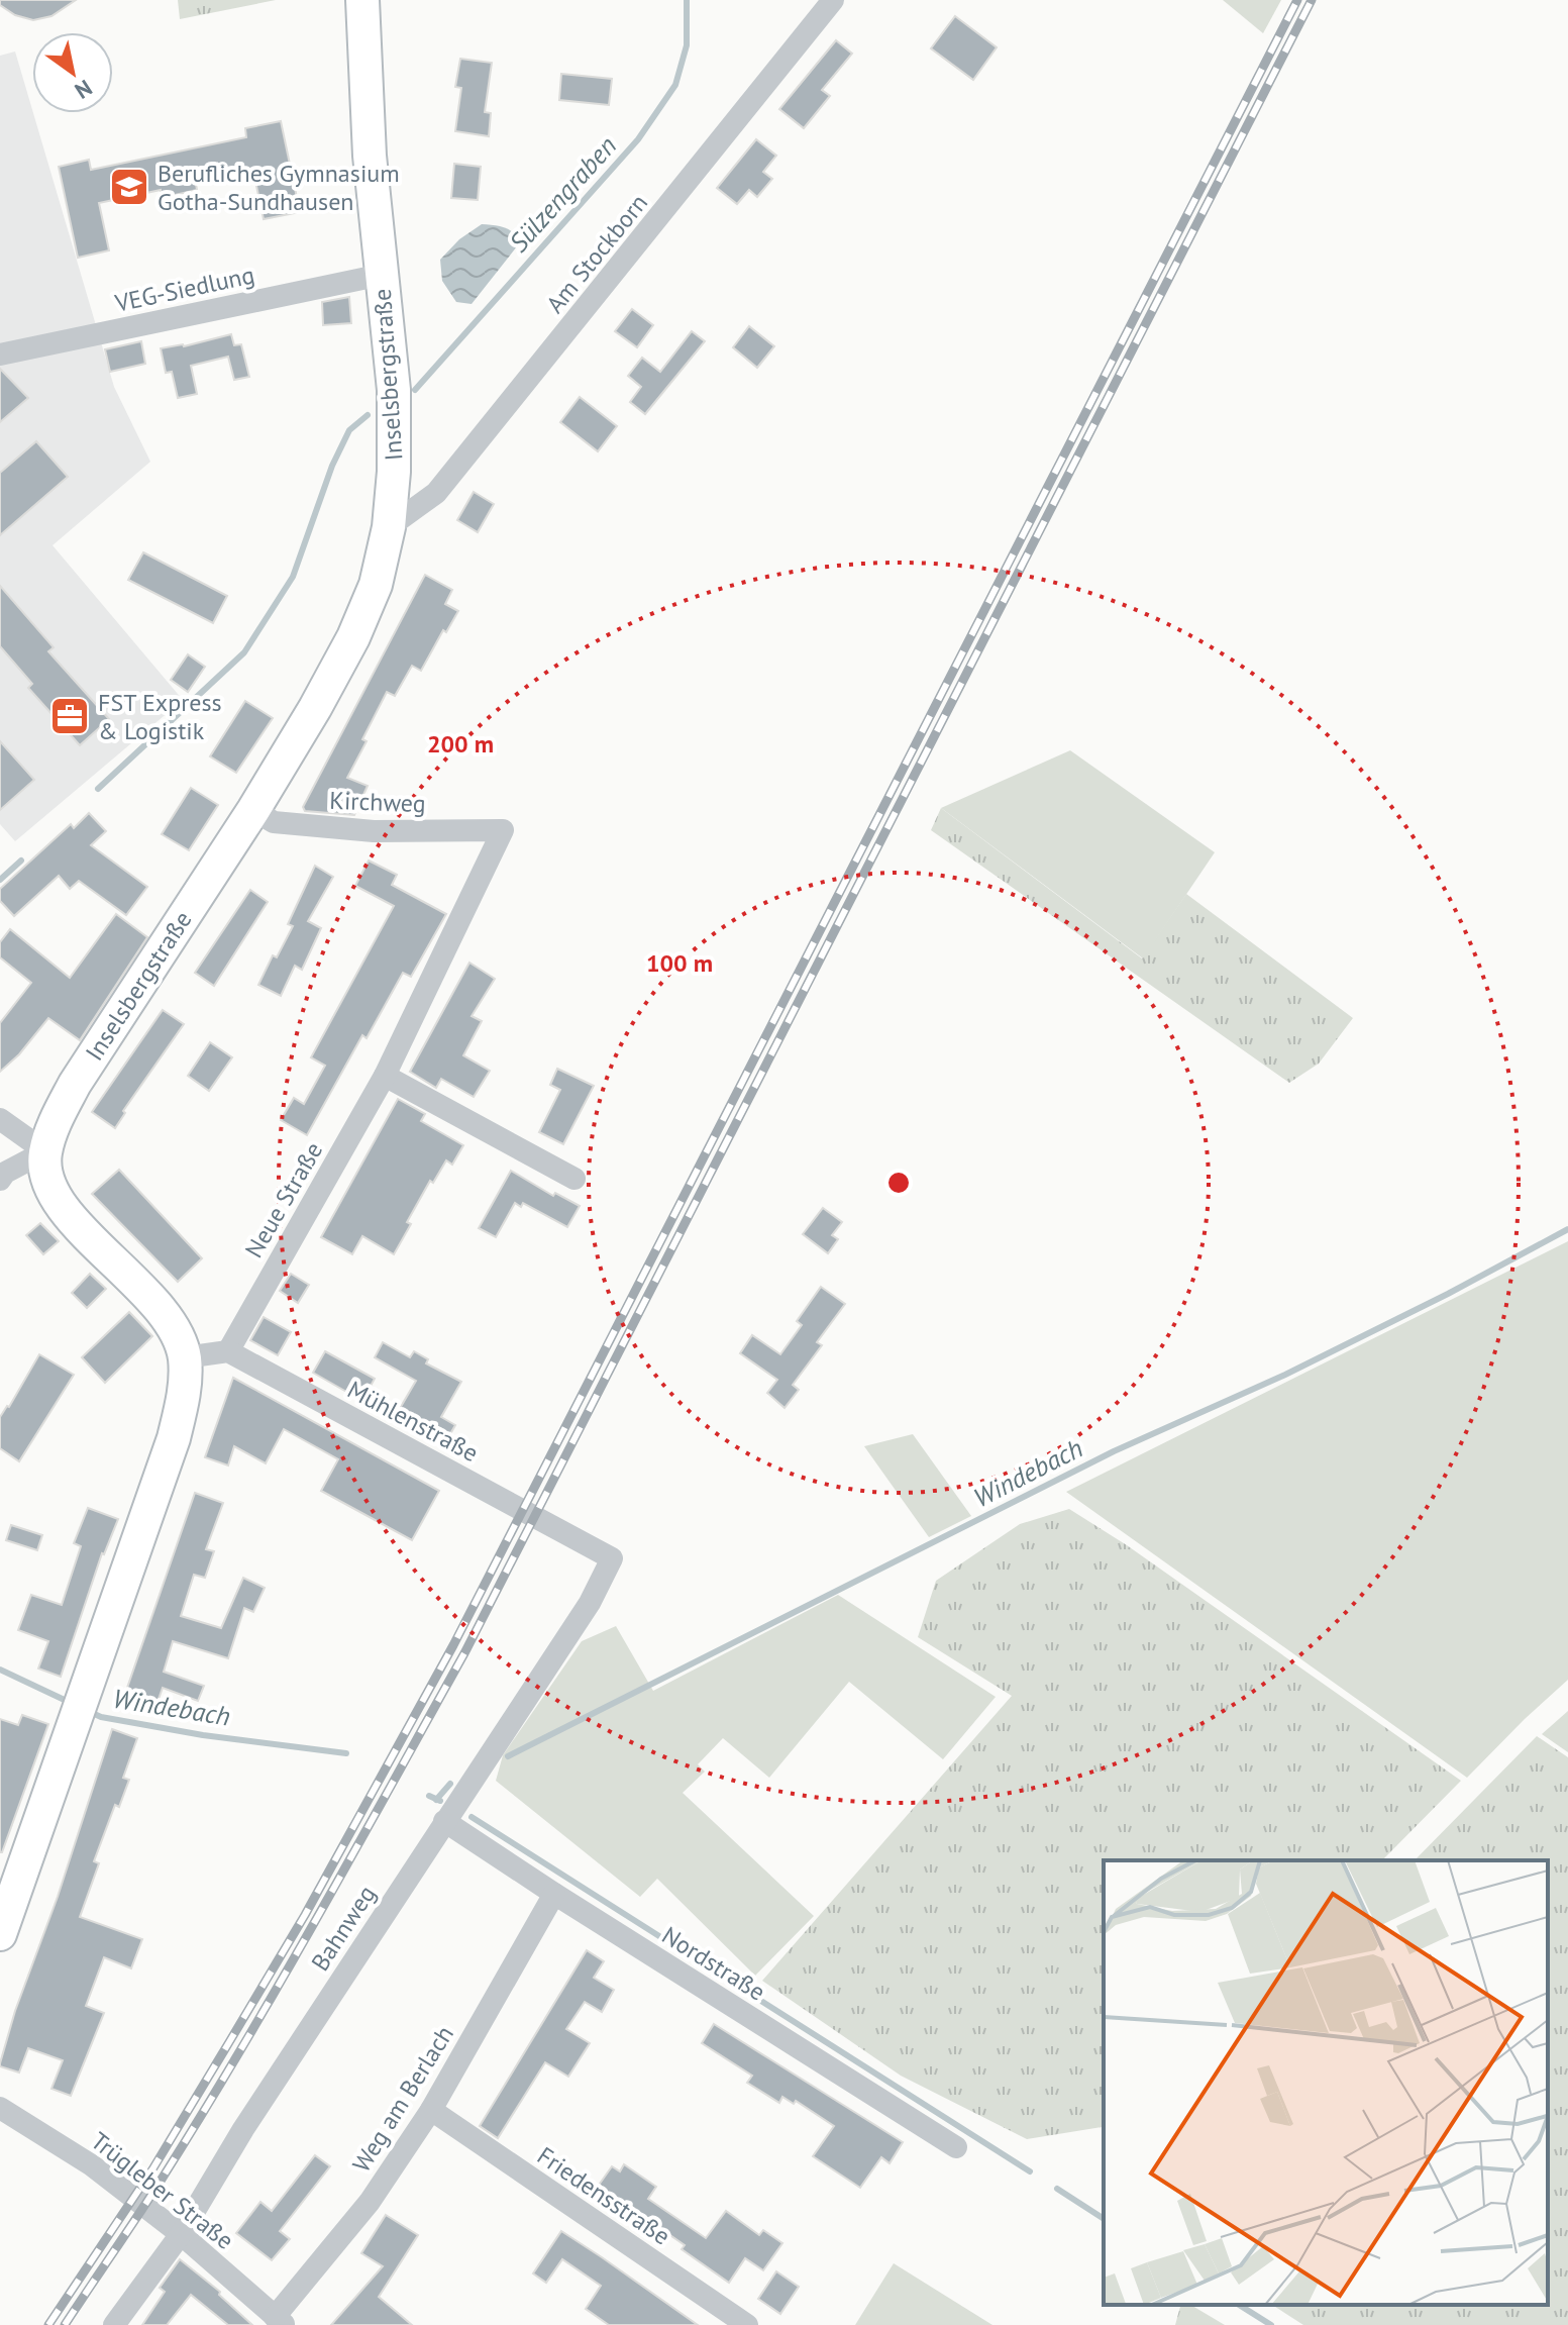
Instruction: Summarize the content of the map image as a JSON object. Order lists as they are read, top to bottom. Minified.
{"streets":{"street":["Am Stockborn","VEG-Siedlung","Inselsbergstraße","Kirchweg","Neue Straße","Mühlenstraße","Bahnweg","Nordstraße","Weg am Berlach","Trügleber Straße","Friedensstraße"]},"crossings":[["Am Stockborn","Inselsbergstraße"],["VEG-Siedlung","Inselsbergstraße"],["Inselsbergstraße","Kirchweg"],["Kirchweg","Neue Straße"],["Neue Straße","Mühlenstraße"],["Mühlenstraße","Bahnweg"],["Bahnweg","Nordstraße"],["Bahnweg","Trügleber Straße"],["Nordstraße","Weg am Berlach"],["Weg am Berlach","Trügleber Straße"],["Weg am Berlach","Friedensstraße"]],"water":["Sülzengraben","Windebach"],"places":{"school or university":["Berufliches Gymnasium Gotha-Sundhausen"],"office":["FST Express & Logistik"]},"north":"bottom right","rings":["200 m","100 m"]}
